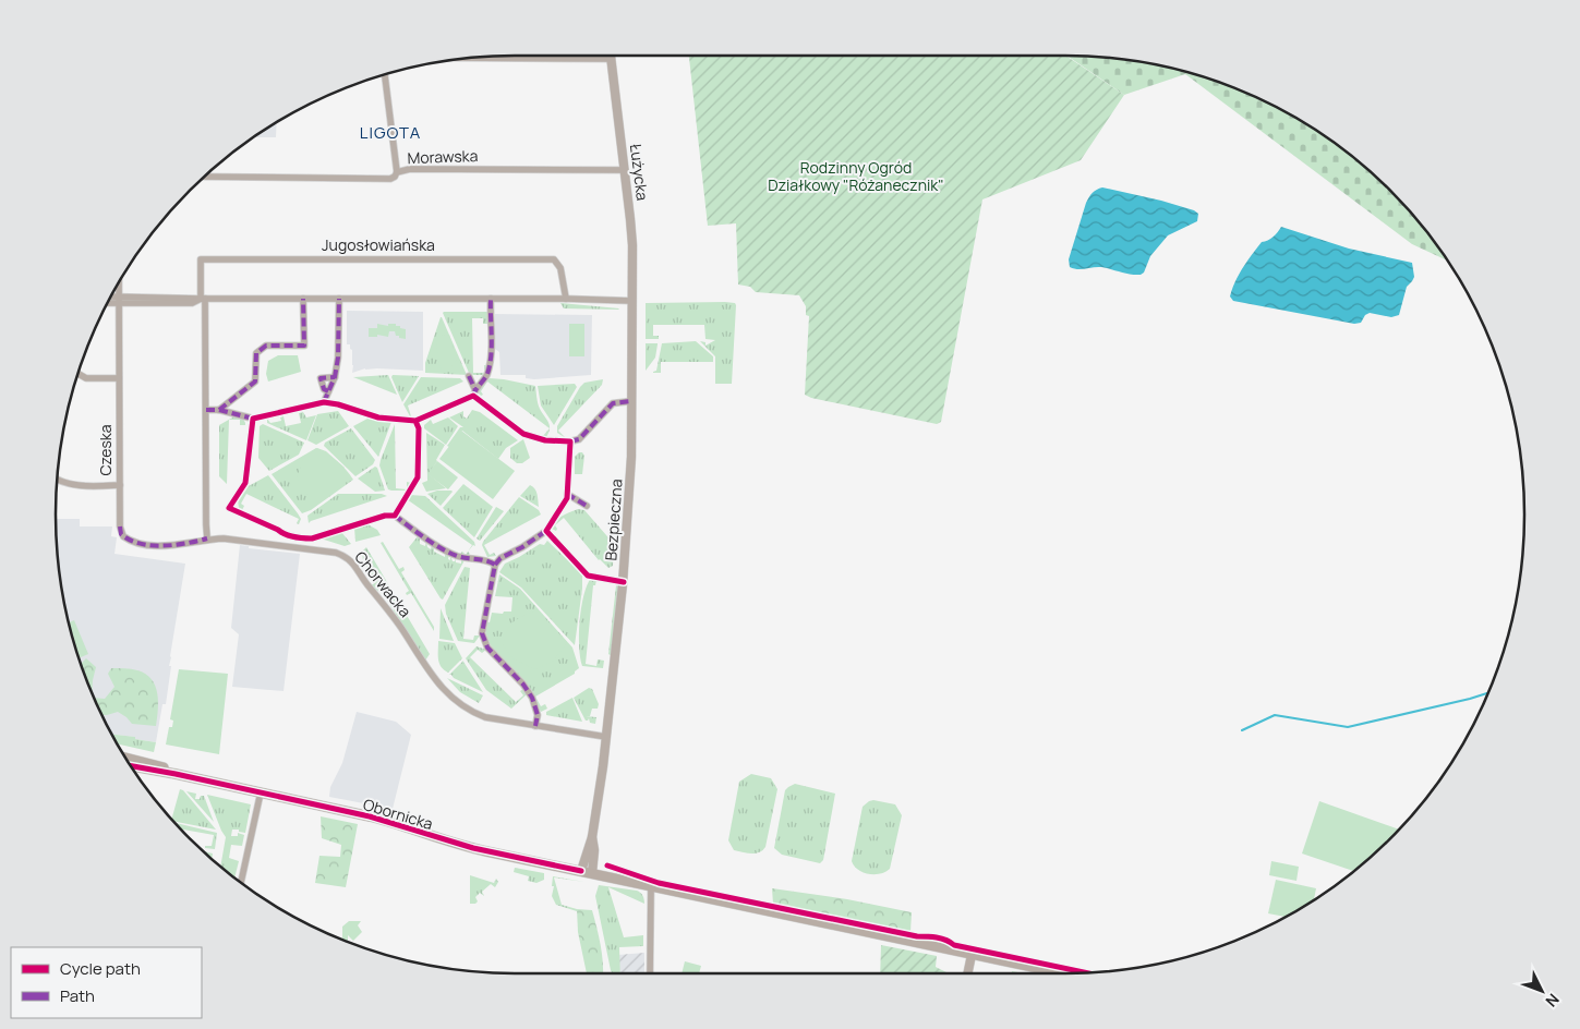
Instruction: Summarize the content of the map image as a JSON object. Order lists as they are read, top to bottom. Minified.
{"streets":{"main road":["Obornicka"],"street":["Morawska","Łużycka","Jugosłowiańska","Czeska","Bezpieczna","Chorwacka"]},"crossings":[["Morawska","Łużycka"],["Łużycka","Bezpieczna"],["Czeska","Chorwacka"],["Bezpieczna","Chorwacka"],["Bezpieczna","Obornicka"]],"districts":["LIGOTA"],"parks":["Rodzinny Ogród Działkowy \"Różanecznik\""],"legend":["Cycle path","Path"],"north":"bottom right"}
